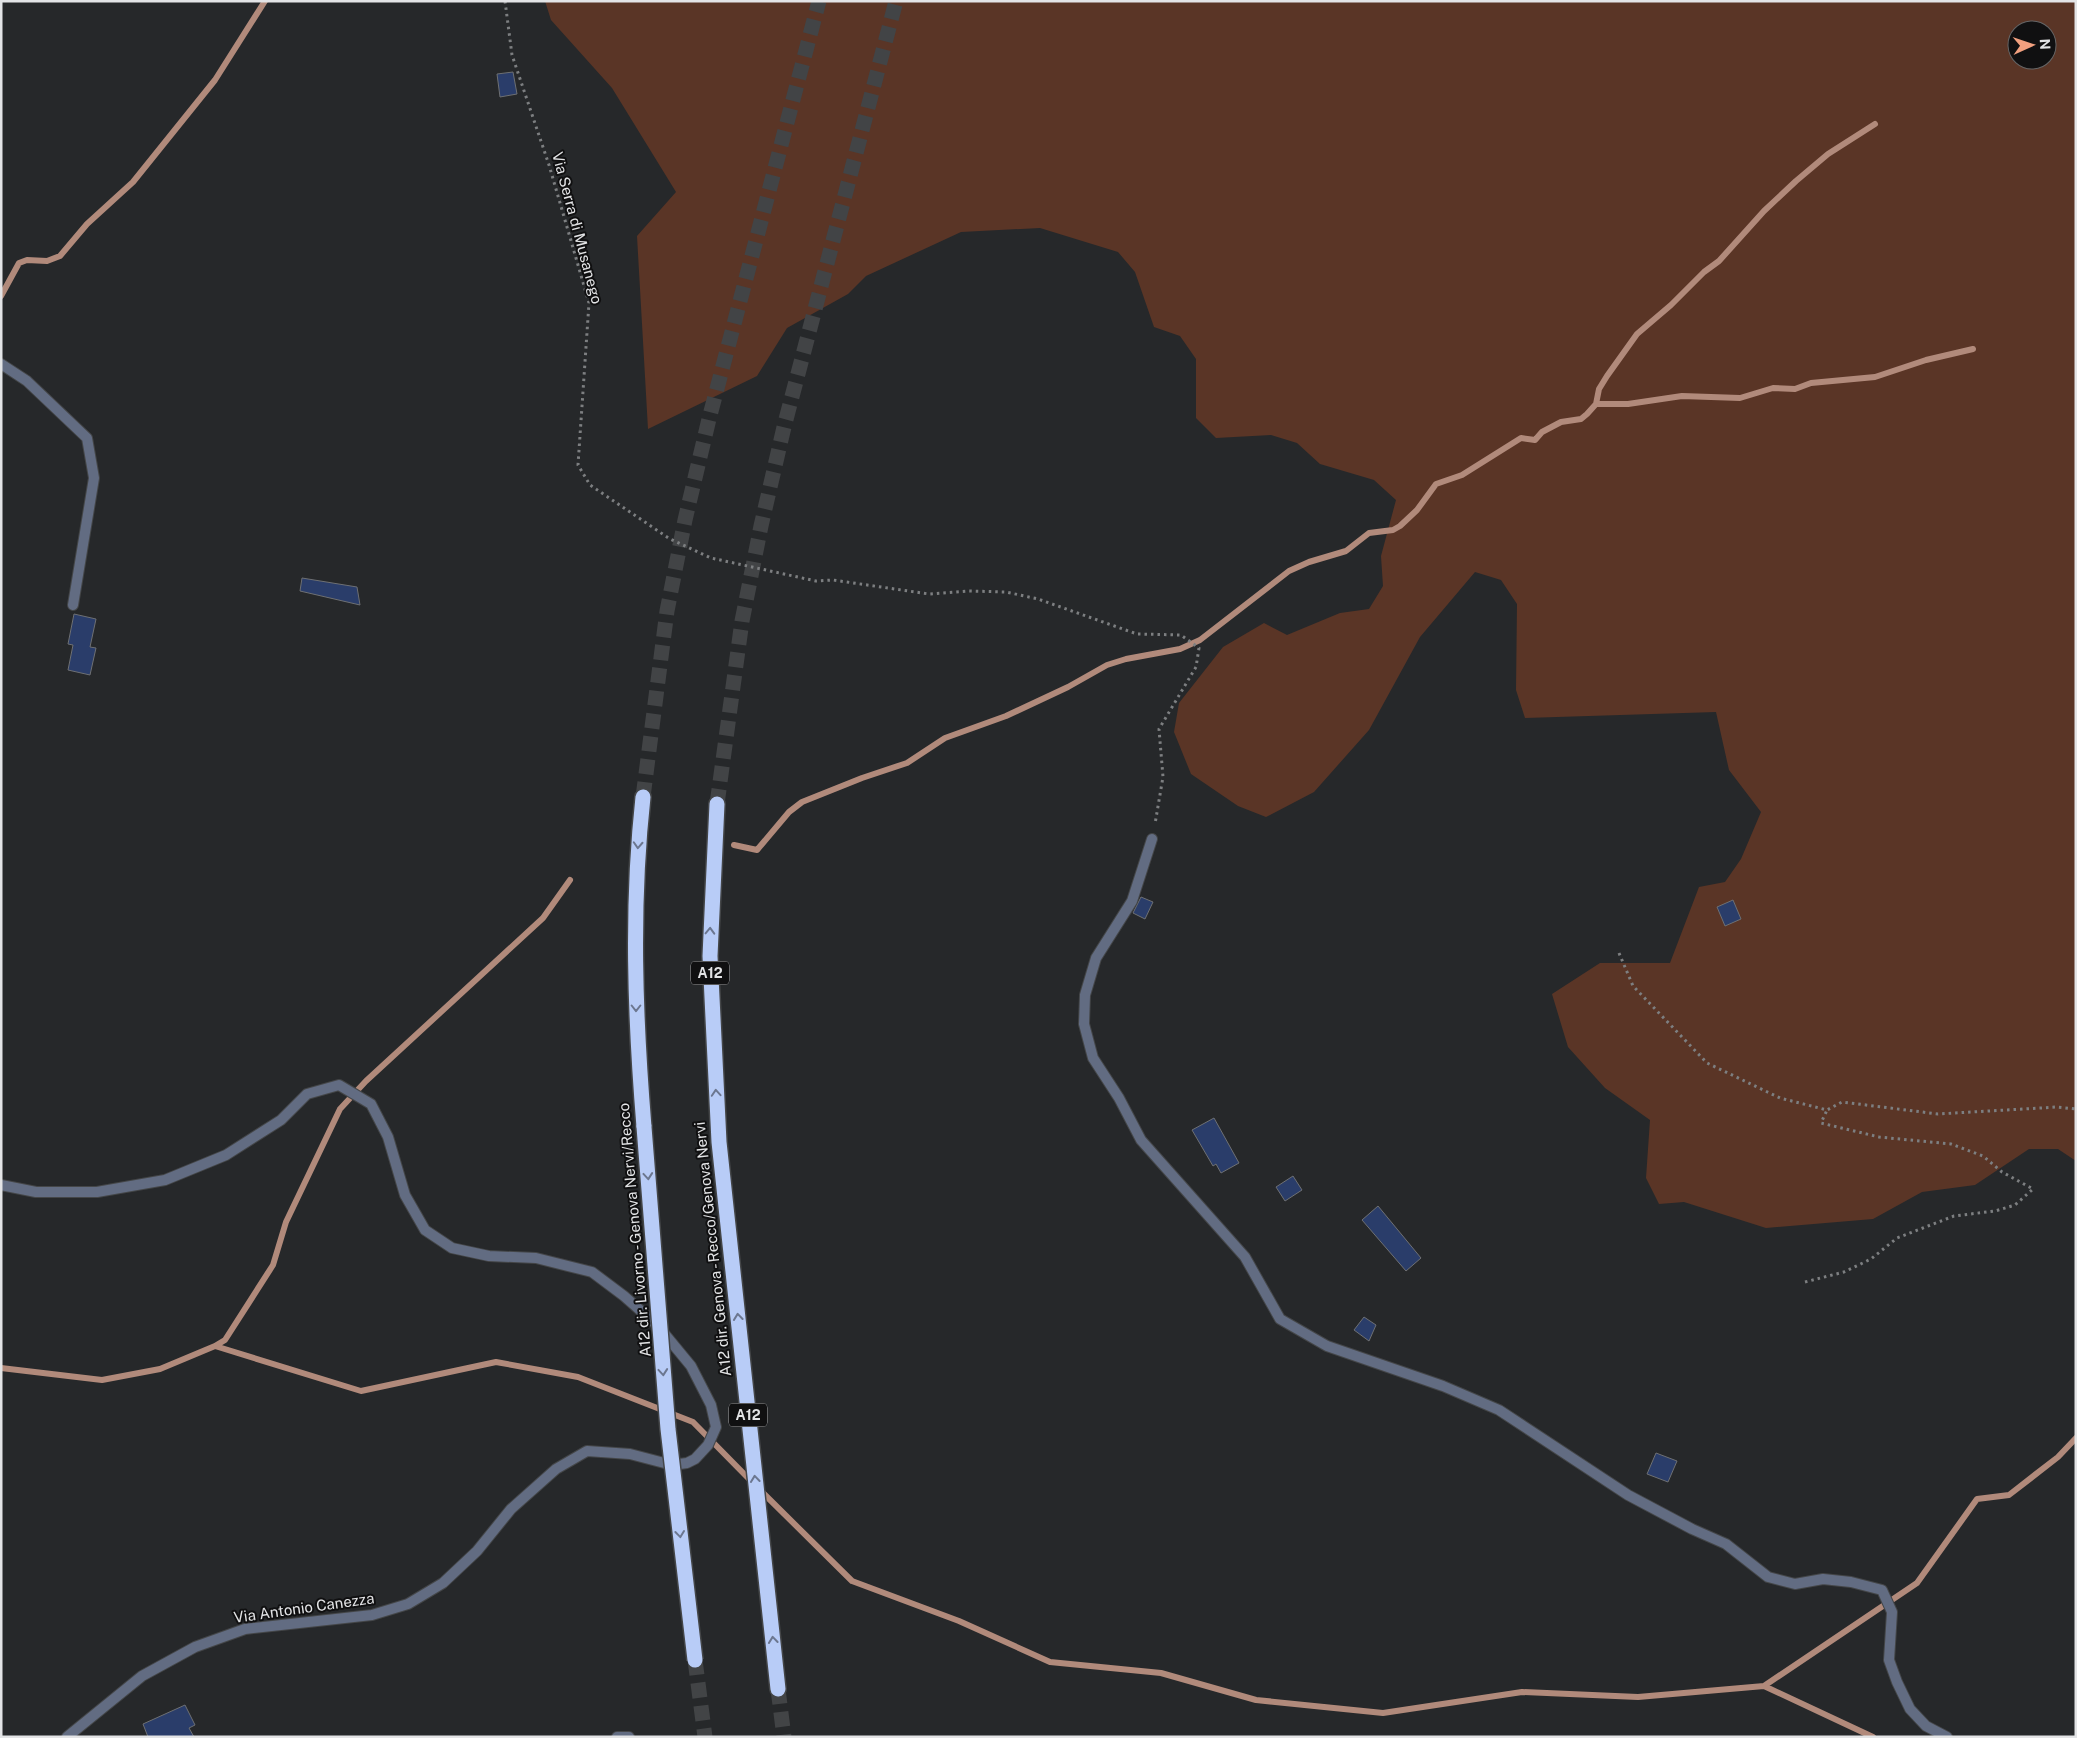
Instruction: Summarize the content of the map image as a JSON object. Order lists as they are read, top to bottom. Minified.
{"streets":{"highway":["A12","A12 dir. Livorno - Genova Nervi/Recco","A12 dir. Genova - Recco/Genova Nervi"],"street":["Via Antonio Canezza"],"path":["Via Serra di Musanego"]},"one_way":["A12 dir. Livorno - Genova Nervi/Recco","A12 dir. Genova - Recco/Genova Nervi"],"north":"right"}
